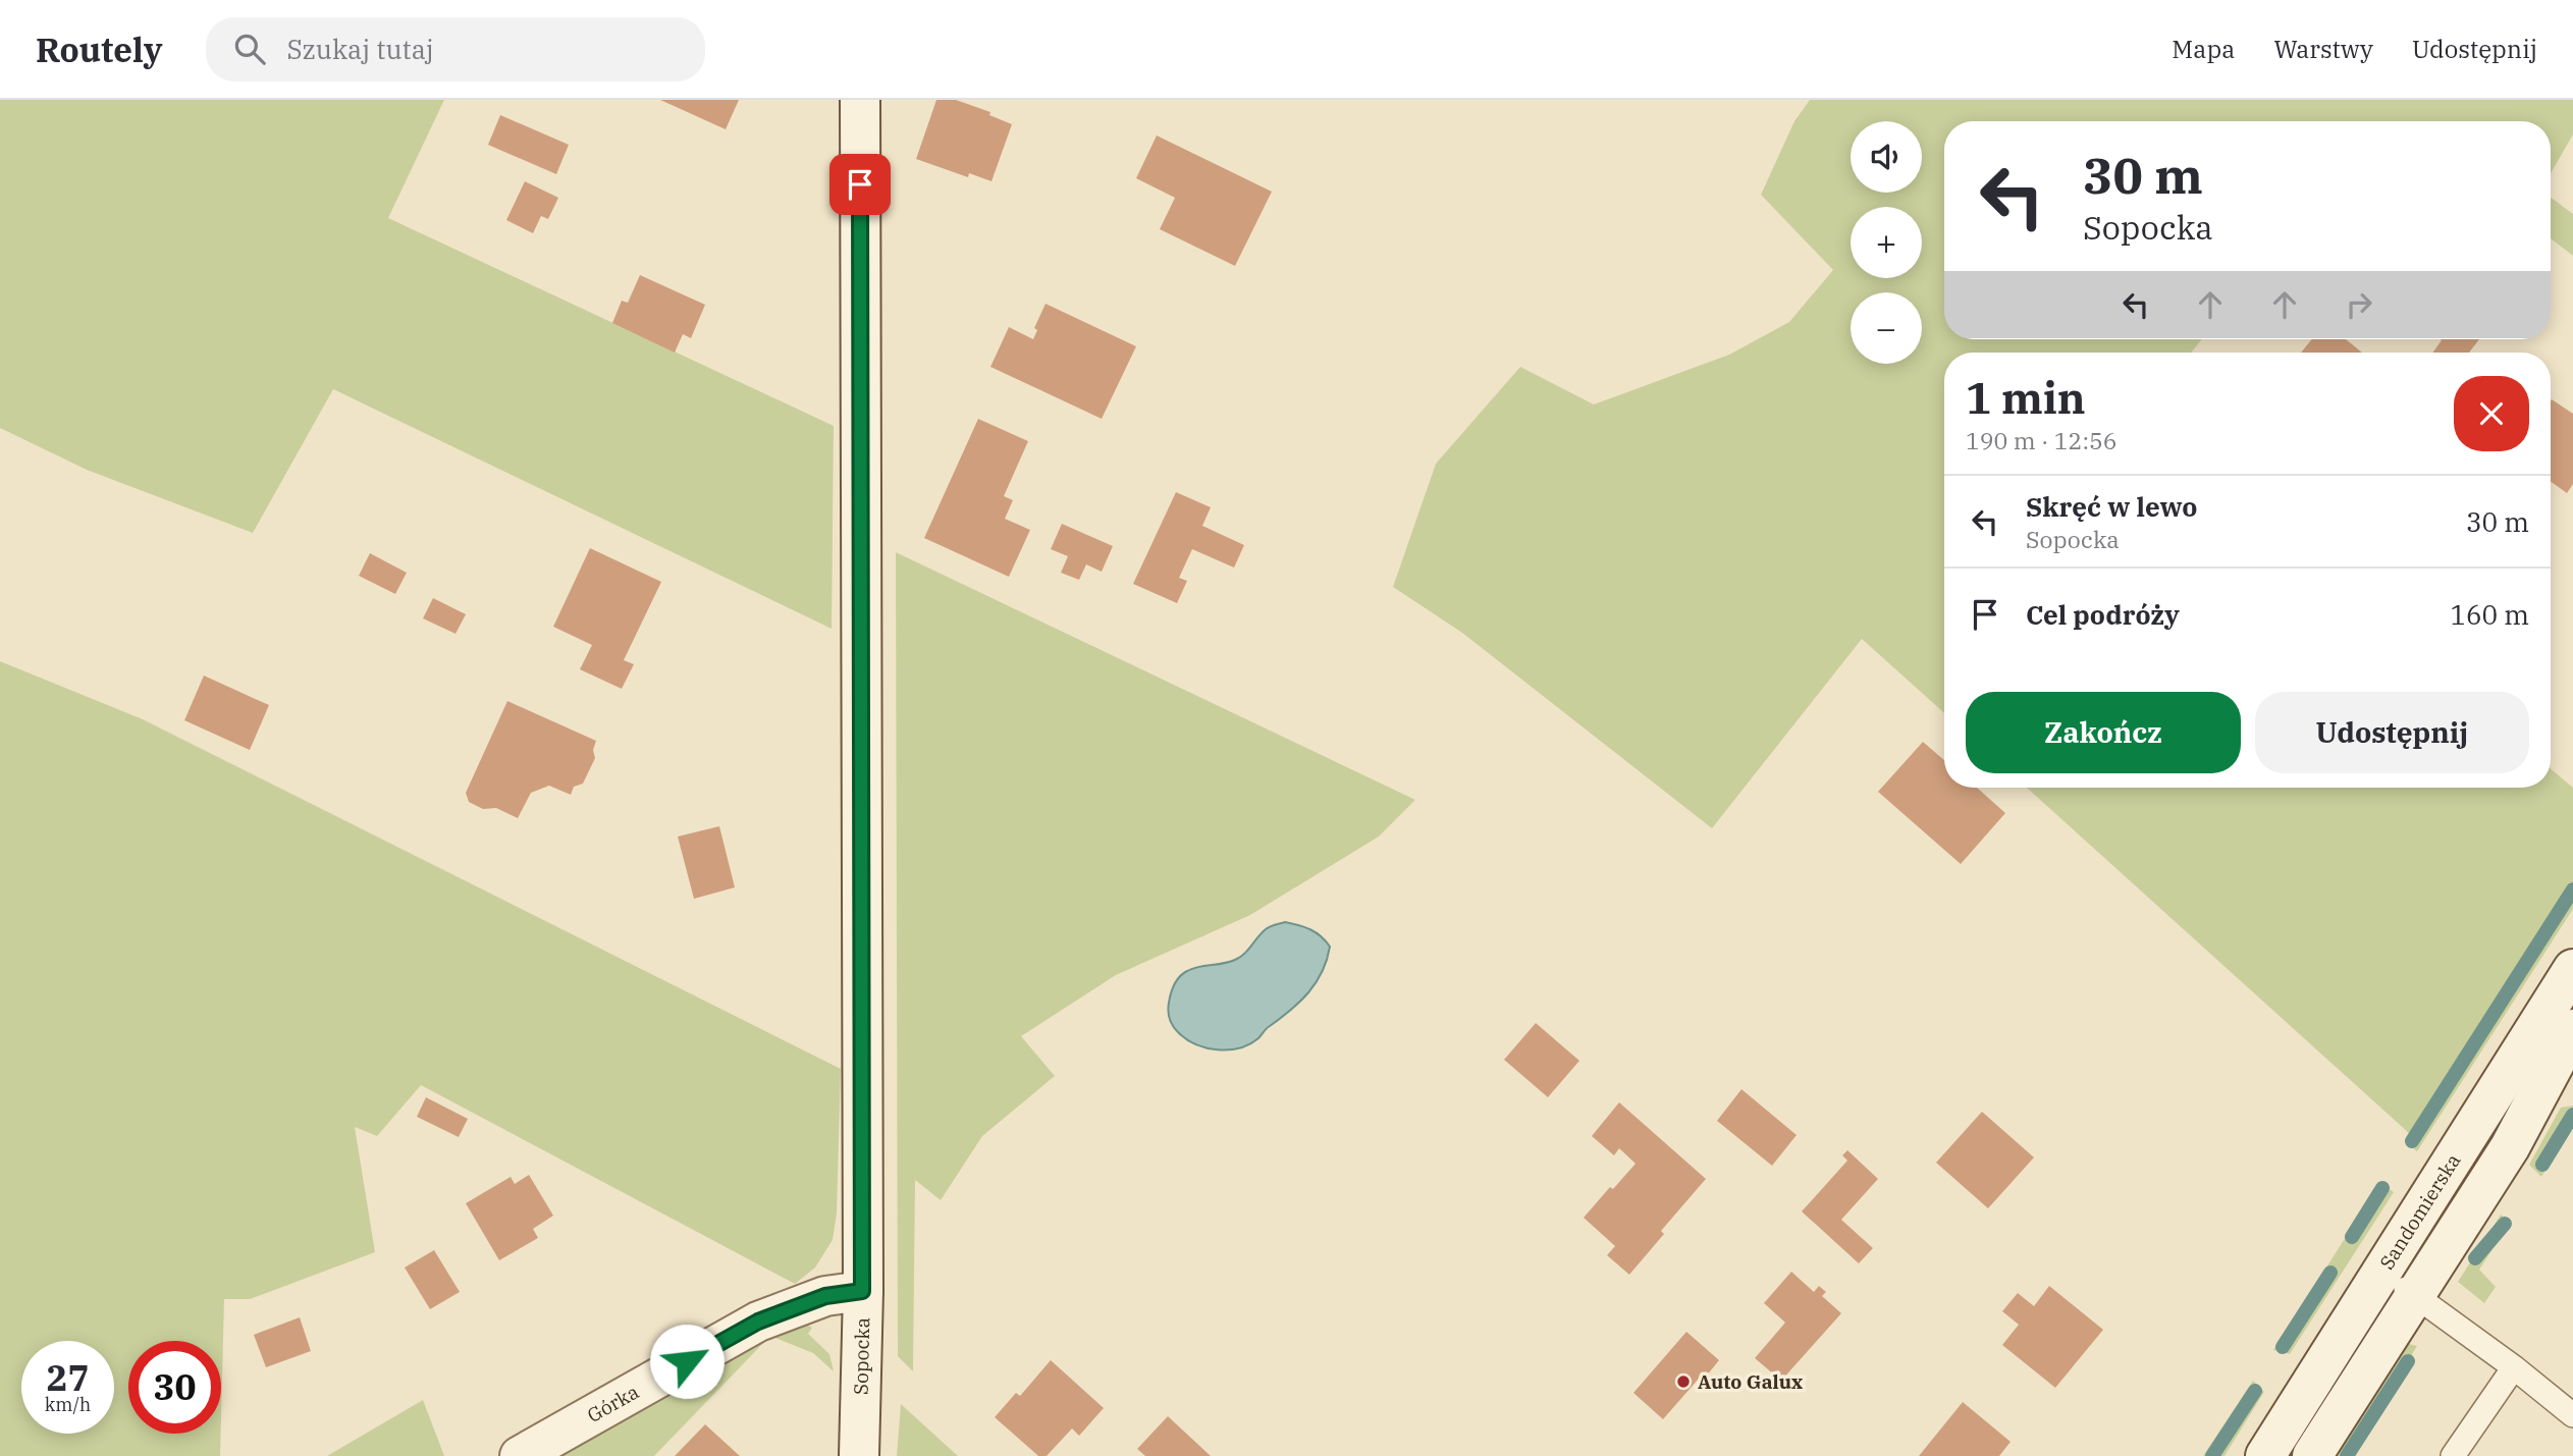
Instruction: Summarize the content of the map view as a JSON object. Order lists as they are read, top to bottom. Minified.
{"streets":{"street":["Sandomierska","Sopocka","Górka"]},"crossings":[["Sopocka","Górka"]],"places":["Auto Galux"],"page":{"header":"Routely","search":"Szukaj tutaj","nav":["Mapa","Warstwy","Udostępnij"],"map_buttons":["+","−"],"turn":["30 m","Sopocka"],"heading":["1 min","190 m · 12:56"],"list":[{"name":"Skręć w lewo","note":"Sopocka","value":"30 m"},{"name":"Cel podróży","value":"160 m"}],"buttons":["Zakończ","Udostępnij"],"speed":"27 km/h","limit":"30"}}
